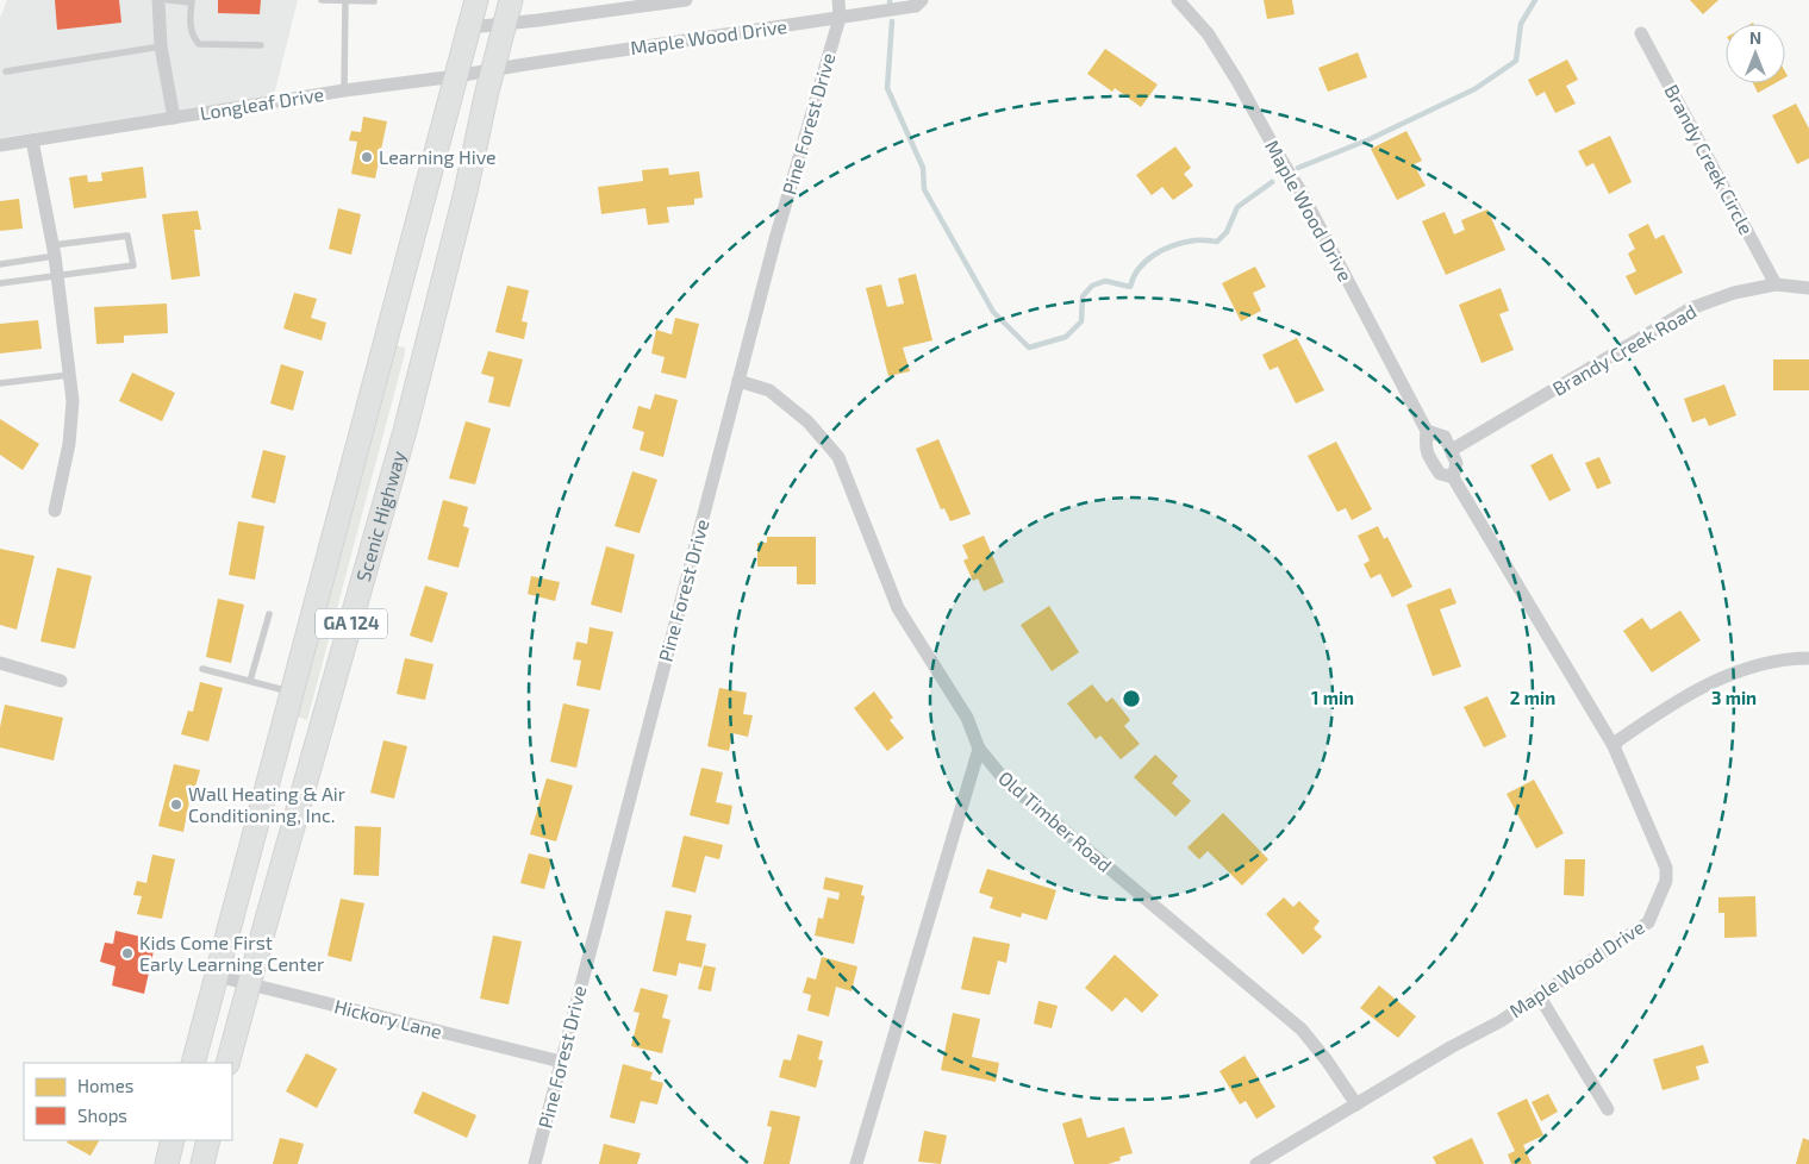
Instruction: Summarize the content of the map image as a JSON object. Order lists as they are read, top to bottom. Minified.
{"streets":{"highway":["Scenic Highway","GA 124"],"street":["Maple Wood Drive","Longleaf Drive","Pine Forest Drive","Brandy Creek Circle","Brandy Creek Road","Old Timber Road","Hickory Lane"]},"crossings":[["Maple Wood Drive","Longleaf Drive"],["Maple Wood Drive","Pine Forest Drive"],["Maple Wood Drive","Brandy Creek Road"],["Maple Wood Drive","Scenic Highway"],["Maple Wood Drive","Old Timber Road"],["Longleaf Drive","Scenic Highway"],["Pine Forest Drive","Old Timber Road"],["Pine Forest Drive","Hickory Lane"],["Brandy Creek Circle","Brandy Creek Road"],["Scenic Highway","Hickory Lane"]],"places":["Learning Hive","Wall Heating & Air Conditioning, Inc.","Kids Come First Early Learning Center"],"legend":["Homes","Shops"],"north":"top","rings":["1 min","2 min","3 min"]}
